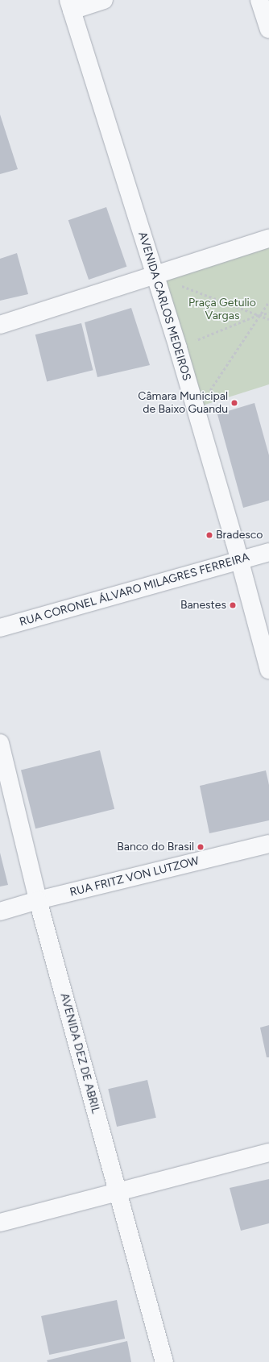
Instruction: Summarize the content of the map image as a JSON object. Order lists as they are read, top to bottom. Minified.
{"streets":{"street":["AVENIDA CARLOS MEDEIROS","RUA CORONEL ÁLVARO MILAGRES FERREIRA","RUA FRITZ VON LUTZOW","AVENIDA DEZ DE ABRIL"]},"crossings":[["AVENIDA CARLOS MEDEIROS","RUA CORONEL ÁLVARO MILAGRES FERREIRA"],["RUA FRITZ VON LUTZOW","AVENIDA DEZ DE ABRIL"]],"parks":["Praça Getulio Vargas"],"places":["Câmara Municipal de Baixo Guandu","Bradesco","Banestes","Banco do Brasil"]}
